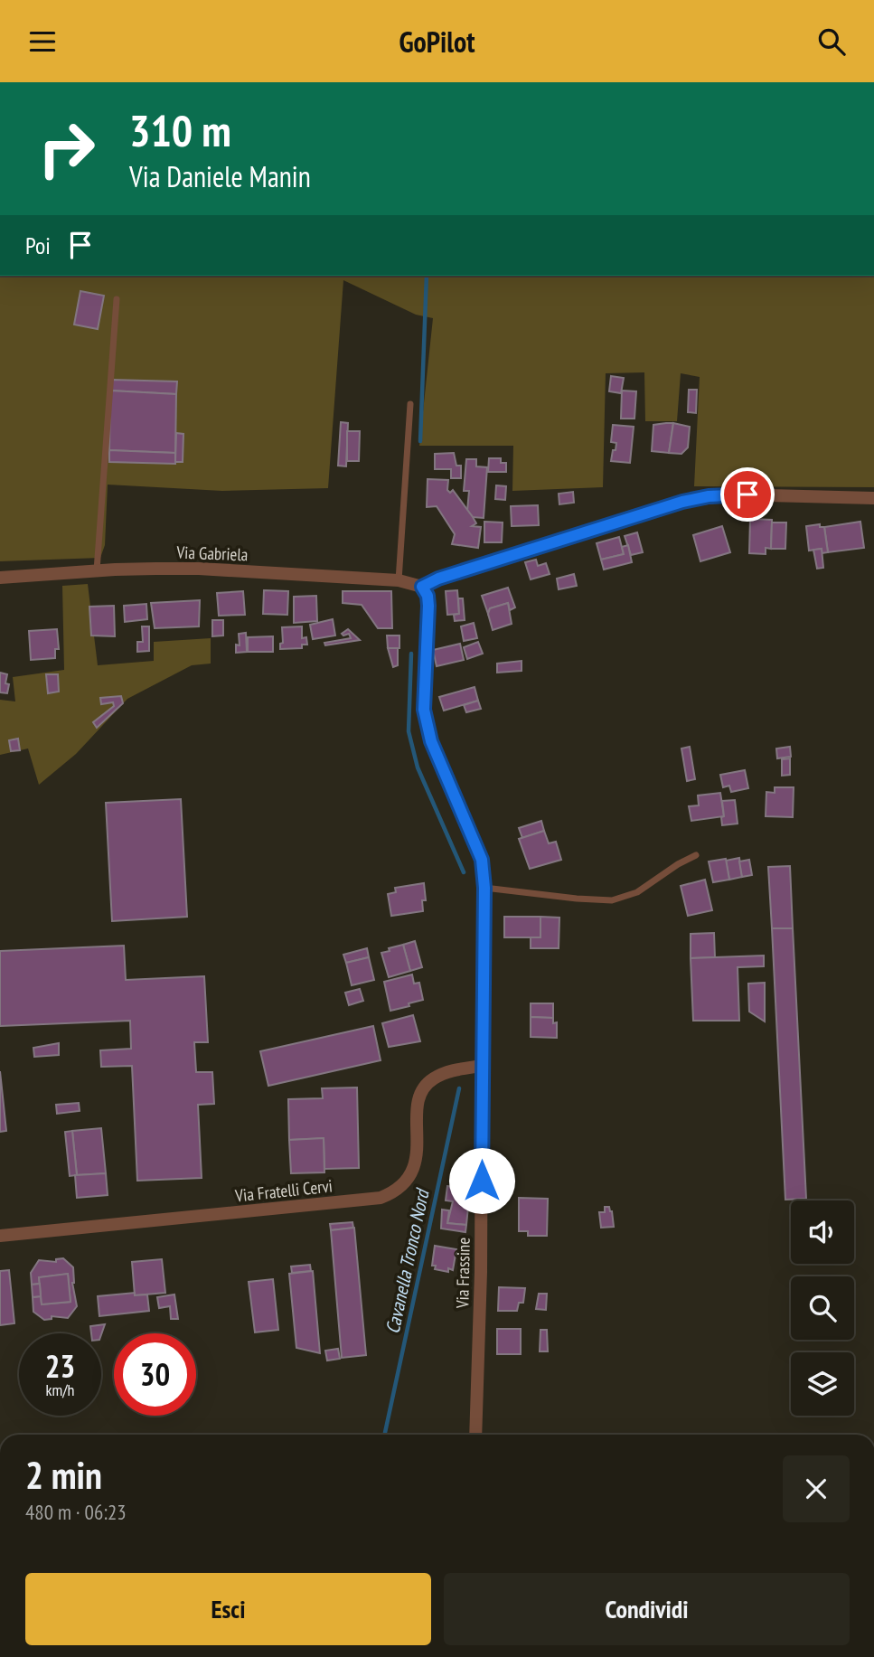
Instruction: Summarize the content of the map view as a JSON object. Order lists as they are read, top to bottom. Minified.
{"streets":{"street":["Via Gabriela","Via Fratelli Cervi","Via Frassine"]},"crossings":[["Via Gabriela","Via Frassine"],["Via Fratelli Cervi","Via Frassine"]],"water":["Cavanella Tronco Nord"],"page":{"header":"GoPilot","turn":["310 m","Via Daniele Manin"],"then":"Poi","speed":"23 km/h","limit":"30","heading":["2 min","480 m · 06:23"],"buttons":["Esci","Condividi"]}}
